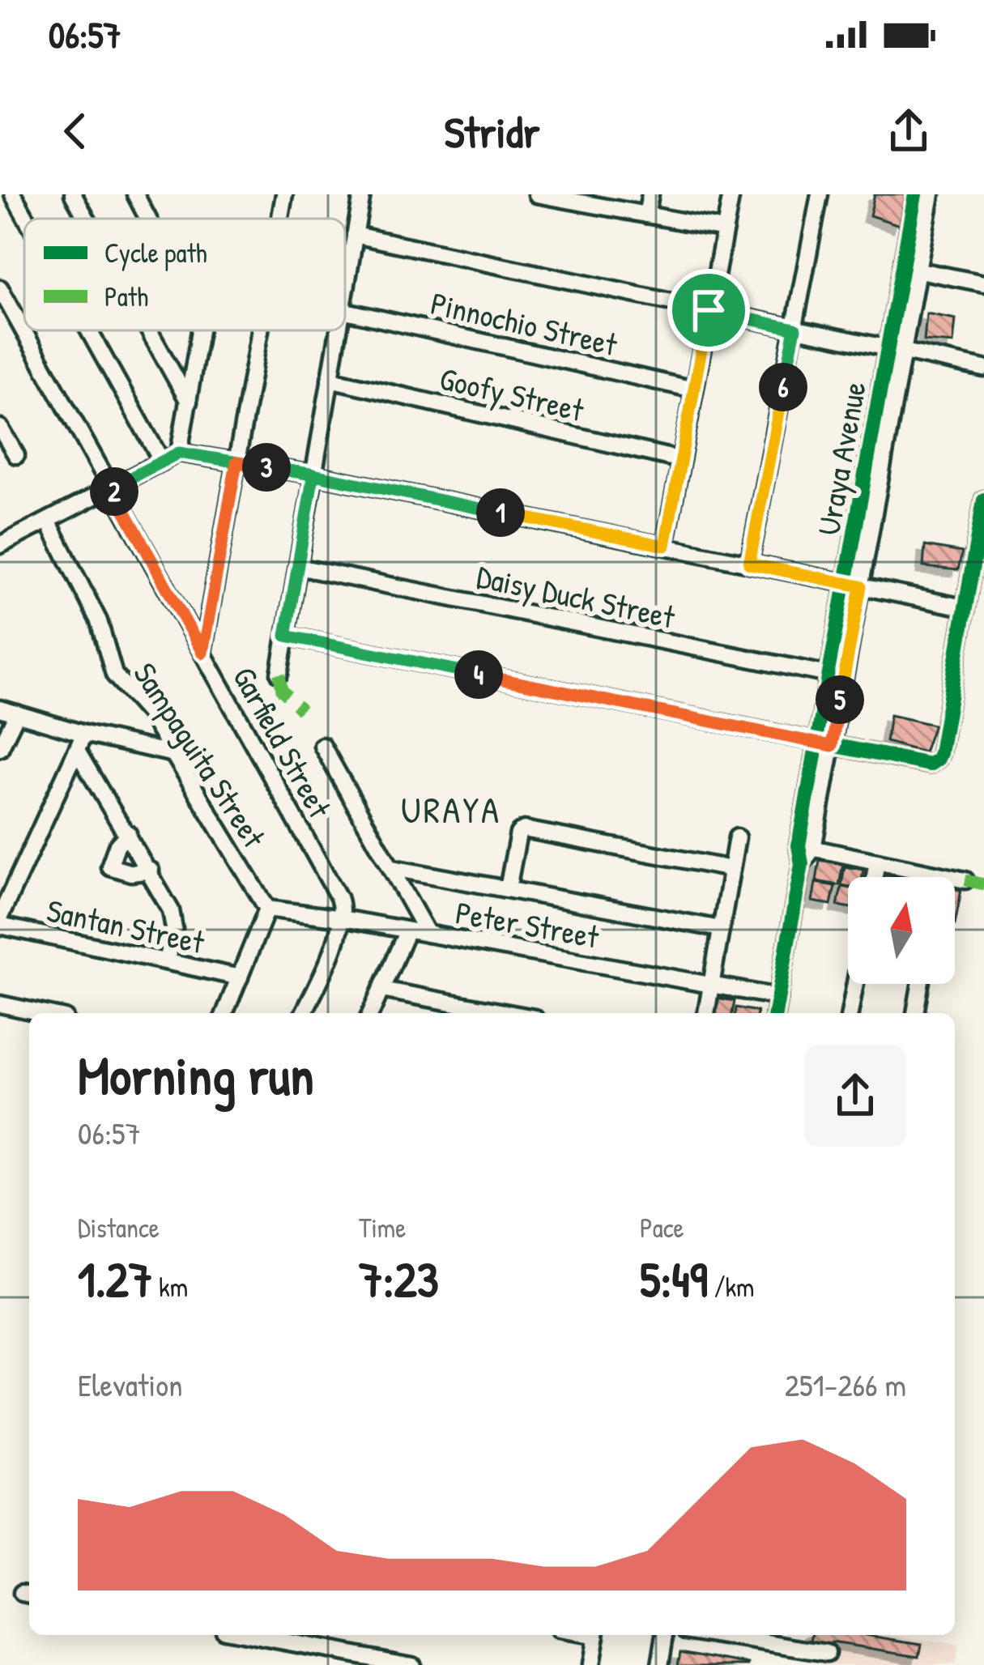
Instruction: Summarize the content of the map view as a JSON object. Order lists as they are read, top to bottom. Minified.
{"streets":{"street":["Pinnochio Street","Goofy Street","Uraya Avenue","Daisy Duck Street","Garfield Street","Sampaguita Street","Peter Street","Santan Street"]},"crossings":[["Uraya Avenue","Daisy Duck Street"],["Uraya Avenue","Peter Street"],["Garfield Street","Peter Street"],["Sampaguita Street","Peter Street"]],"districts":["URAYA"],"legend":["Cycle path","Path"],"north":"top","page":{"status":"06:57","header":"Stridr","pins":["6","3","2","1","4","5"],"heading":["Morning run","06:57"],"stats":[["Distance","1.27 km"],["Time","7:23"],["Pace","5:49 /km"]],"chart":["Elevation","251–266 m"]}}
